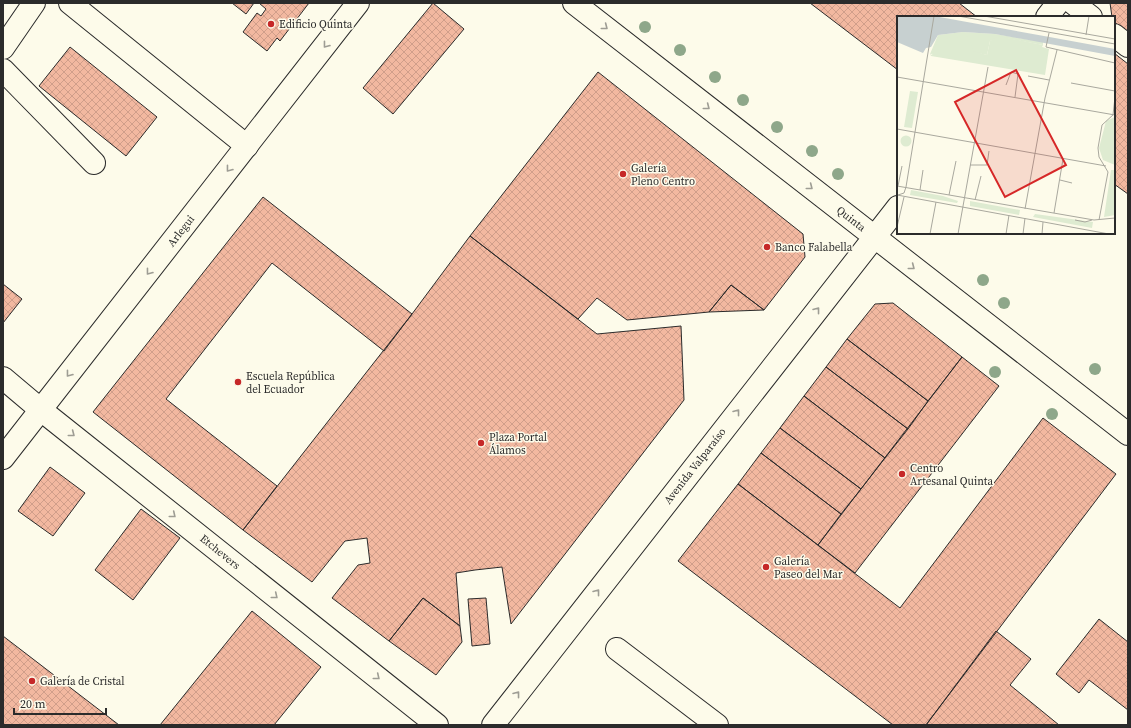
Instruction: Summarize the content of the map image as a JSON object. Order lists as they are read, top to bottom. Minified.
{"streets":{"street":["Quinta","Arlegui","Avenida Valparaíso","Etchevers"]},"crossings":[["Quinta","Avenida Valparaíso"],["Arlegui","Etchevers"]],"one_way":["Quinta","Arlegui","Avenida Valparaíso","Etchevers"],"places":["Edificio Quinta","Galería Pleno Centro","Banco Falabella","Escuela República del Ecuador","Plaza Portal Álamos","Centro Artesanal Quinta","Galería Paseo del Mar","Galería de Cristal"],"scale_bar":"20 m"}
